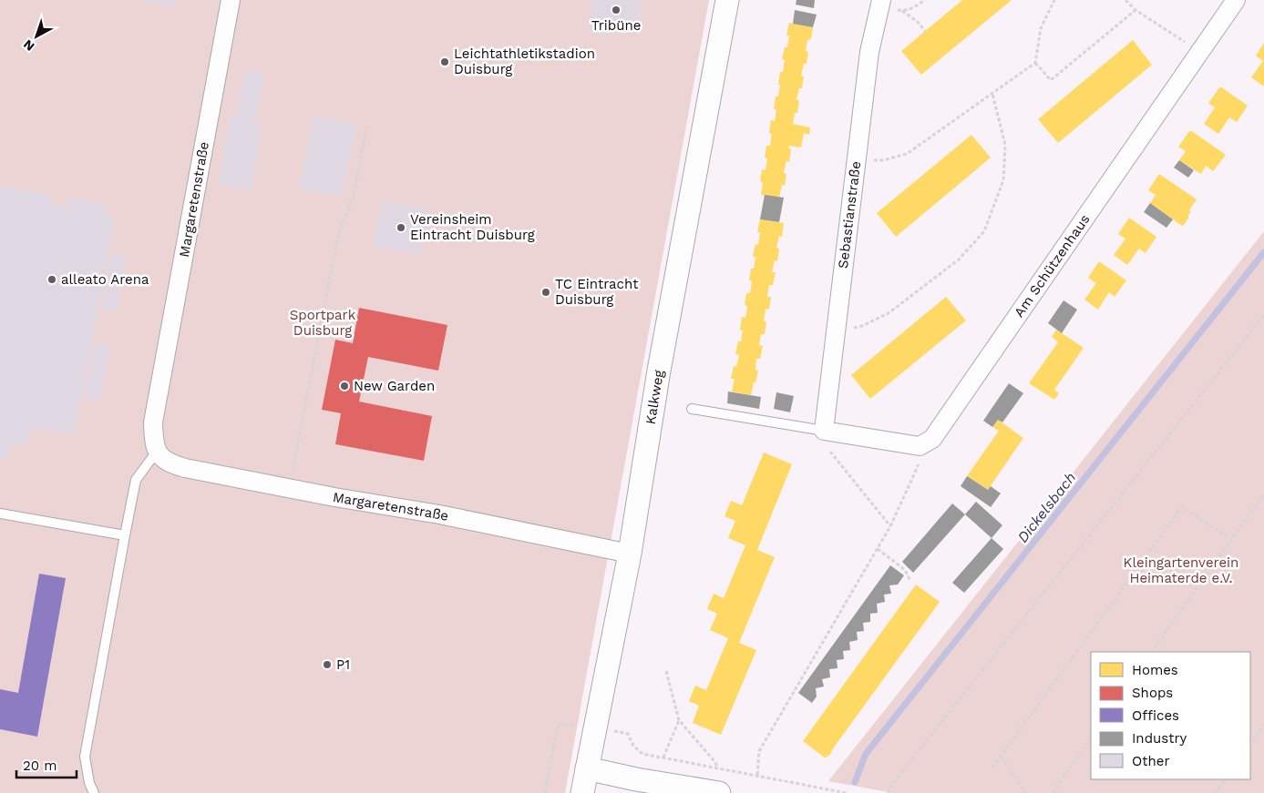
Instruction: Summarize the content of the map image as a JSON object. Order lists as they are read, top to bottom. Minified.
{"streets":{"street":["Margaretenstraße","Sebastianstraße","Am Schützenhaus","Kalkweg"]},"crossings":[["Margaretenstraße","Kalkweg"]],"water":["Dickelsbach"],"parks":["Sportpark Duisburg","Kleingartenverein Heimaterde e.V."],"places":["Tribüne","Leichtathletikstadion Duisburg","Vereinsheim Eintracht Duisburg","alleato Arena","TC Eintracht Duisburg","New Garden","P1"],"legend":["Homes","Shops","Offices","Industry","Other"],"scale_bar":"20 m","north":"bottom left"}
